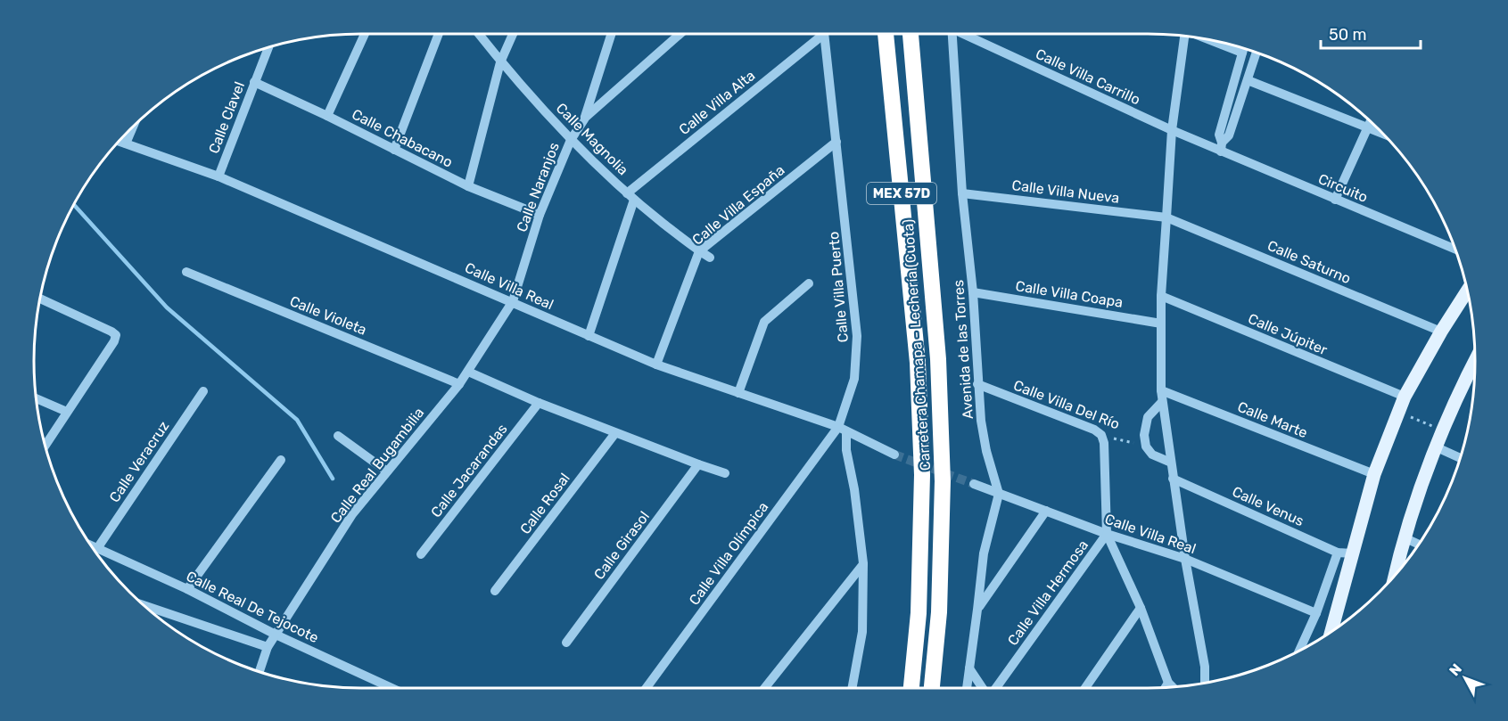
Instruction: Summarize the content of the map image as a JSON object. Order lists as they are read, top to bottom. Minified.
{"streets":{"highway":["MEX 57D","Carretera Chamapa - Lechería (Cuota)"],"street":["Calle Villa Carrillo","Calle Villa Alta","Calle Clavel","Calle Chabacano","Calle Magnolia","Calle Naranjos","Circuito","Calle Villa Nueva","Calle Villa España","Calle Saturno","Calle Villa Real","Calle Villa Puerto","Calle Villa Coapa","Calle Violeta","Calle Júpiter","Avenida de las Torres","Calle Villa Del Río","Calle Marte","Calle Veracruz","Calle Real Bugambilia","Calle Jacarandas","Calle Rosal","Calle Venus","Calle Girasol","Calle Villa Olímpica","Calle Villa Hermosa","Calle Real De Tejocote"]},"crossings":[["Calle Villa Carrillo","Circuito"],["Calle Villa Alta","Calle Magnolia"],["Calle Clavel","Calle Chabacano"],["Calle Clavel","Calle Villa Real"],["Calle Chabacano","Calle Naranjos"],["Calle Magnolia","Calle Naranjos"],["Calle Magnolia","Calle Villa España"],["Calle Naranjos","Calle Villa Real"],["Calle Naranjos","Calle Real Bugambilia"],["Calle Villa Nueva","Calle Saturno"],["Calle Villa Nueva","Avenida de las Torres"],["Calle Villa España","Calle Villa Real"],["Calle Villa España","Calle Villa Puerto"],["Calle Villa Real","Calle Villa Puerto"],["Calle Villa Real","Avenida de las Torres"],["Calle Villa Real","Calle Villa Olímpica"],["Calle Villa Real","Calle Villa Hermosa"],["Calle Villa Puerto","Calle Villa Olímpica"],["Calle Villa Coapa","Avenida de las Torres"],["Calle Violeta","Calle Real Bugambilia"],["Avenida de las Torres","Calle Villa Del Río"],["Calle Villa Del Río","Calle Villa Hermosa"],["Calle Veracruz","Calle Real De Tejocote"],["Calle Real Bugambilia","Calle Real De Tejocote"]],"scale_bar":"50 m","north":"top left"}
